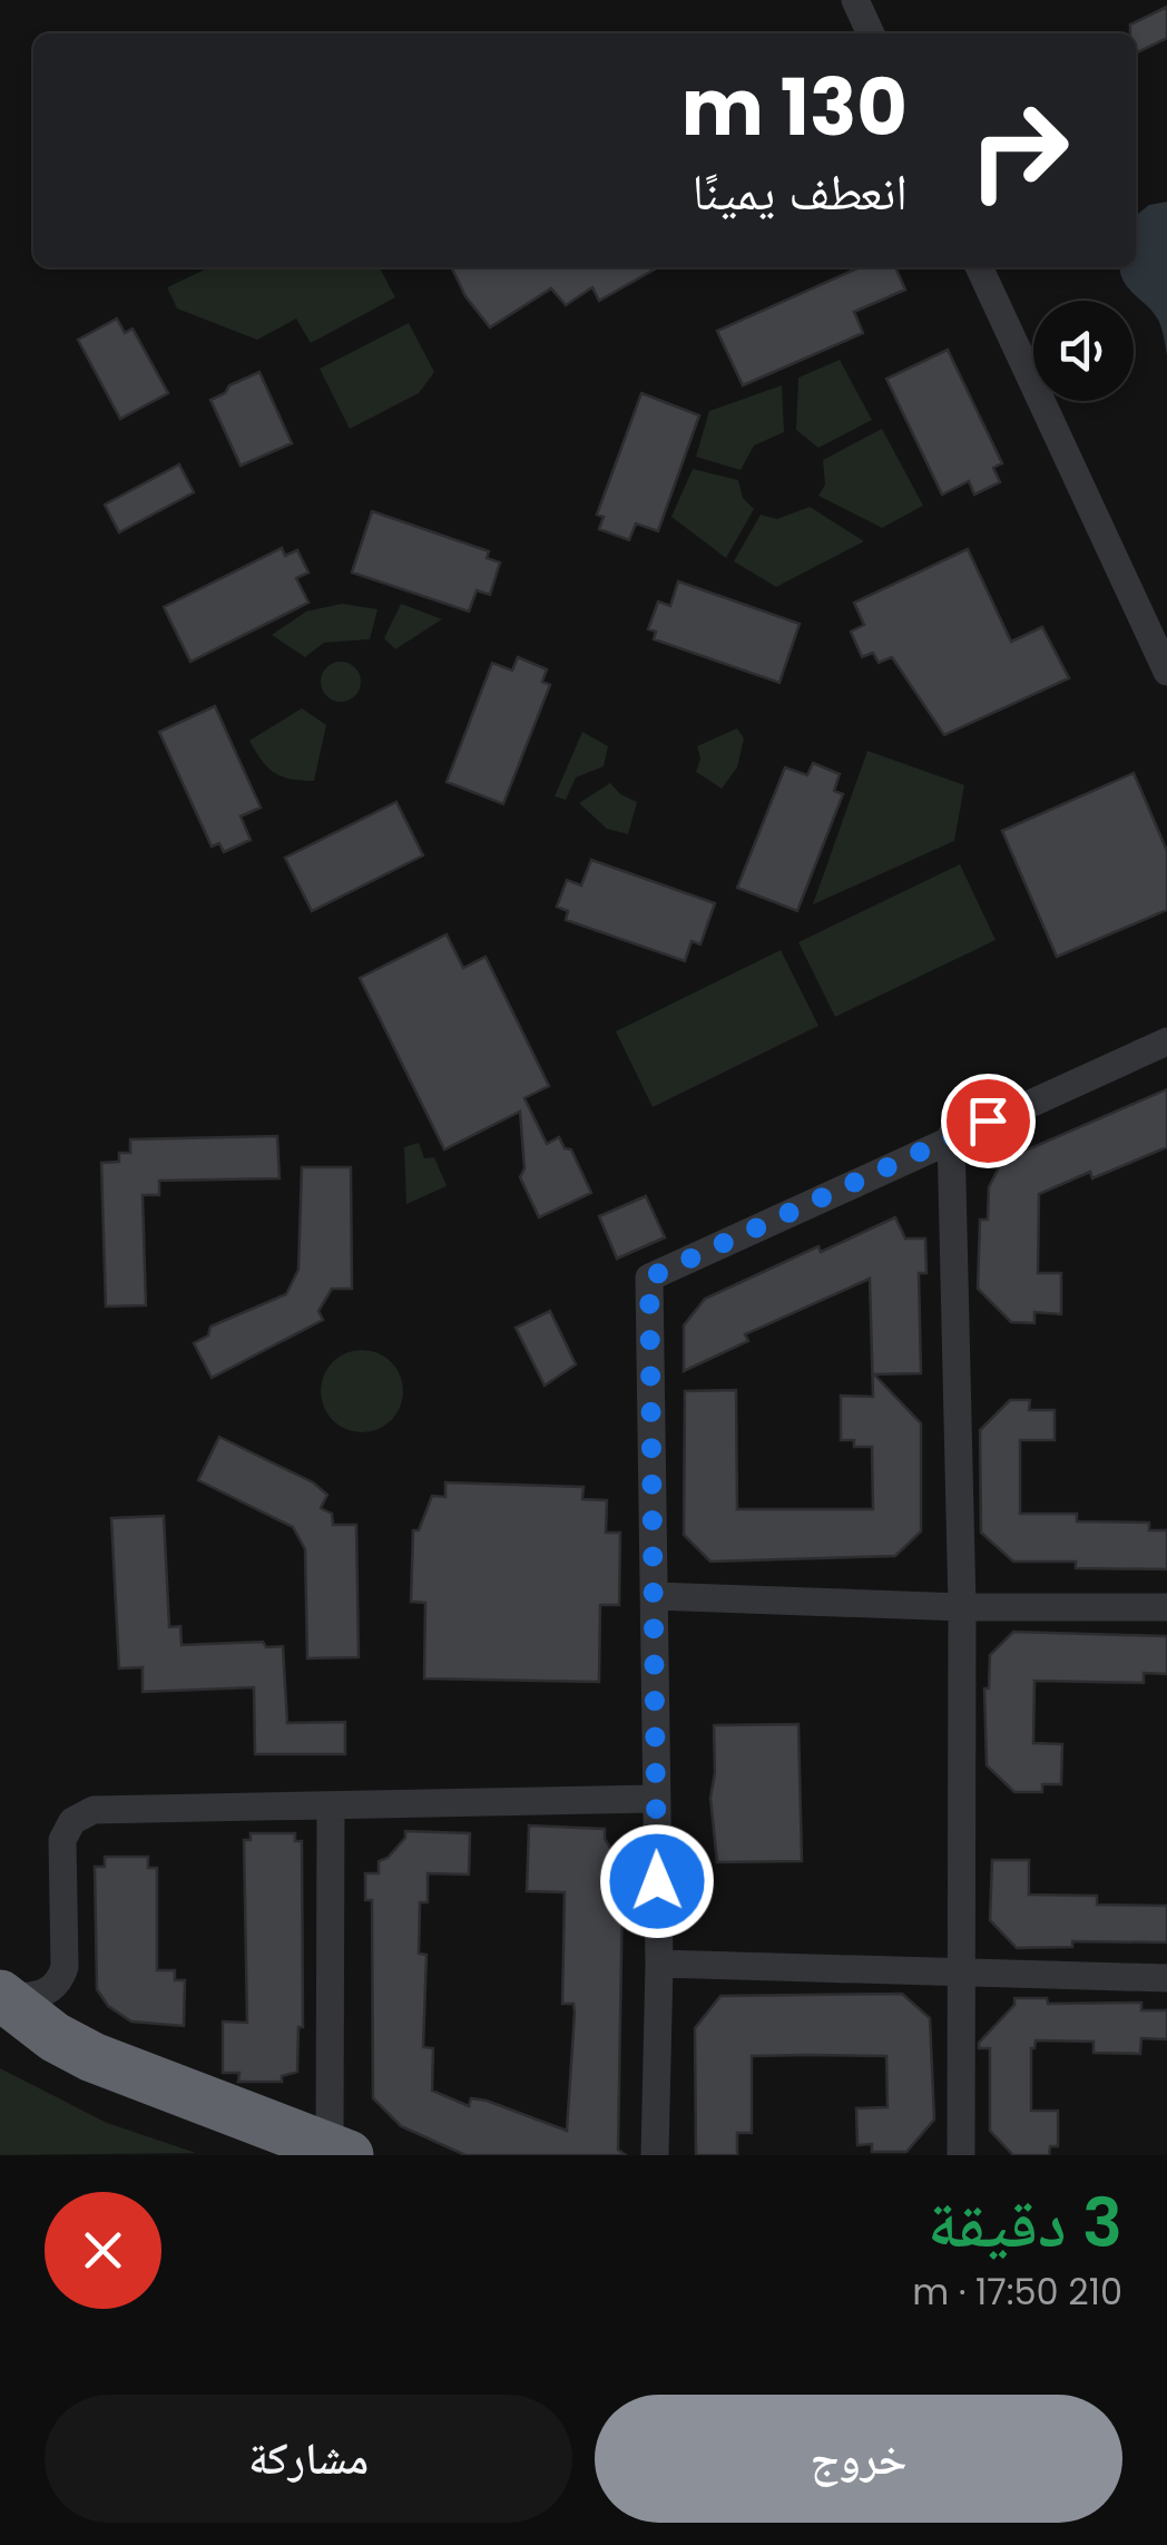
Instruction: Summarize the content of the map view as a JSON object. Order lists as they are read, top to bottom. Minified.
{"page":{"turn":["130 m","انعطف يمينًا"],"heading":["3 دقيقة","210 m · 17:50"],"buttons":["خروج","مشاركة"]}}
